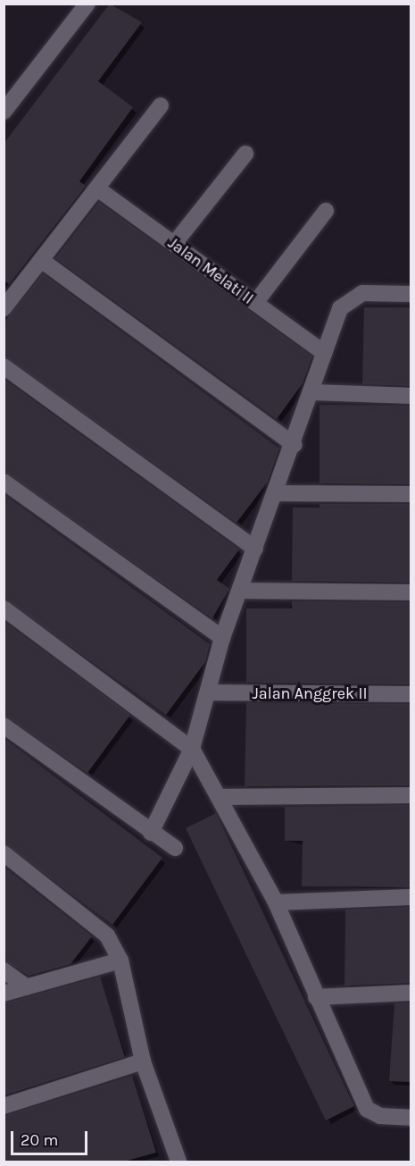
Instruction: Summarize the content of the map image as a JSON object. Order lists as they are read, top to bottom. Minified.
{"streets":{"street":["Jalan Melati II","Jalan Anggrek II"]},"scale_bar":"20 m"}
